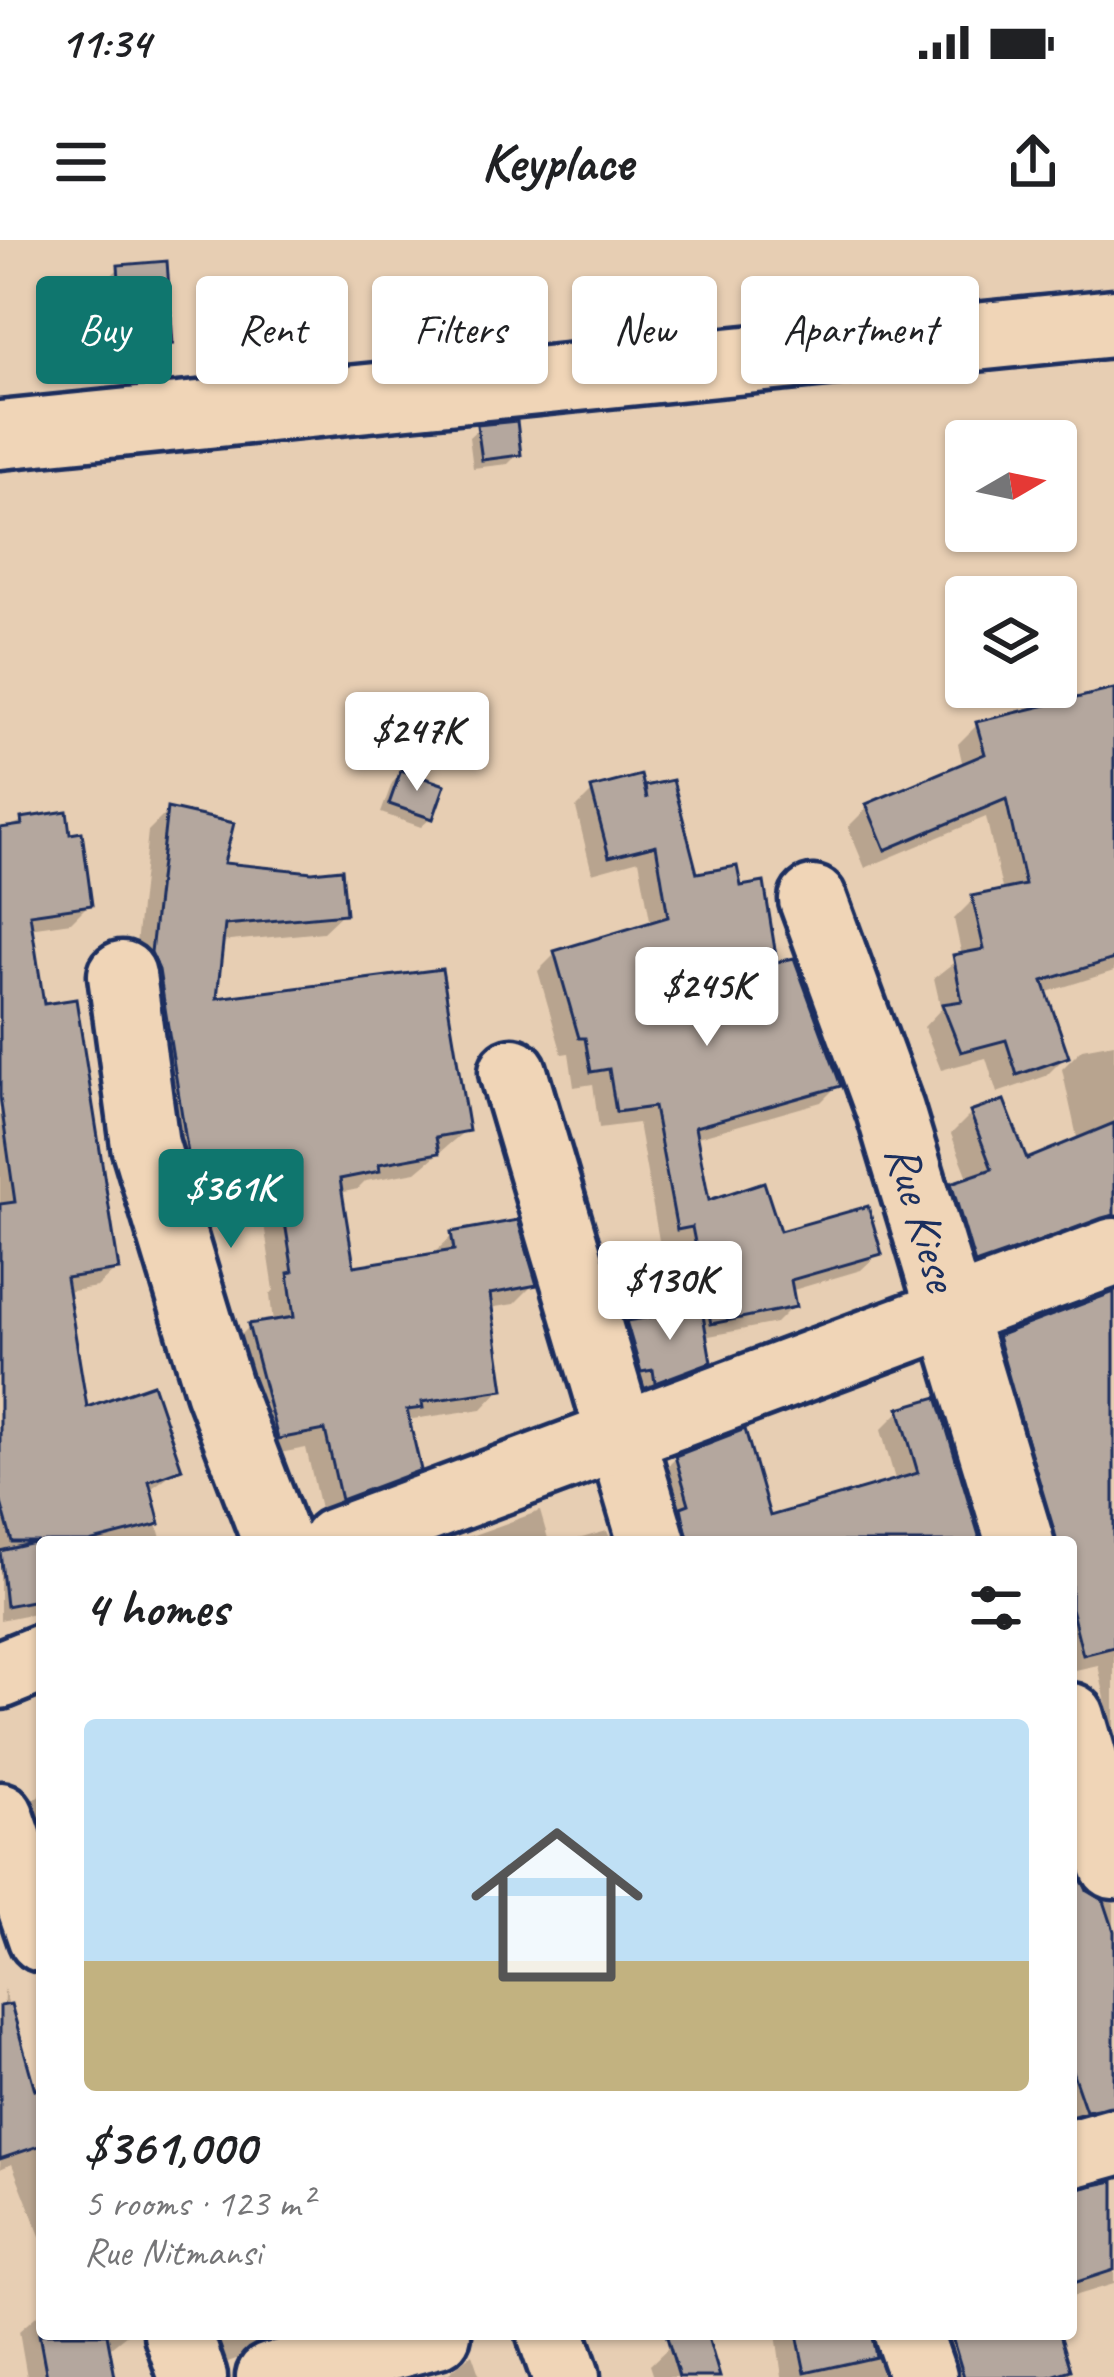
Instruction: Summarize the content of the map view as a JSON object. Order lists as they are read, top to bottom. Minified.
{"streets":{"street":["Rue Kiese"]},"north":"right","page":{"status":"11:34","header":"Keyplace","chip":["Buy","Rent","Filters","New","Apartment"],"price":["$247K","$245K","$361K","$130K"],"heading":"4 homes","list":[{"name":"$361,000","note":"5 rooms · 123 m² · Rue Nitmansi"}]}}
